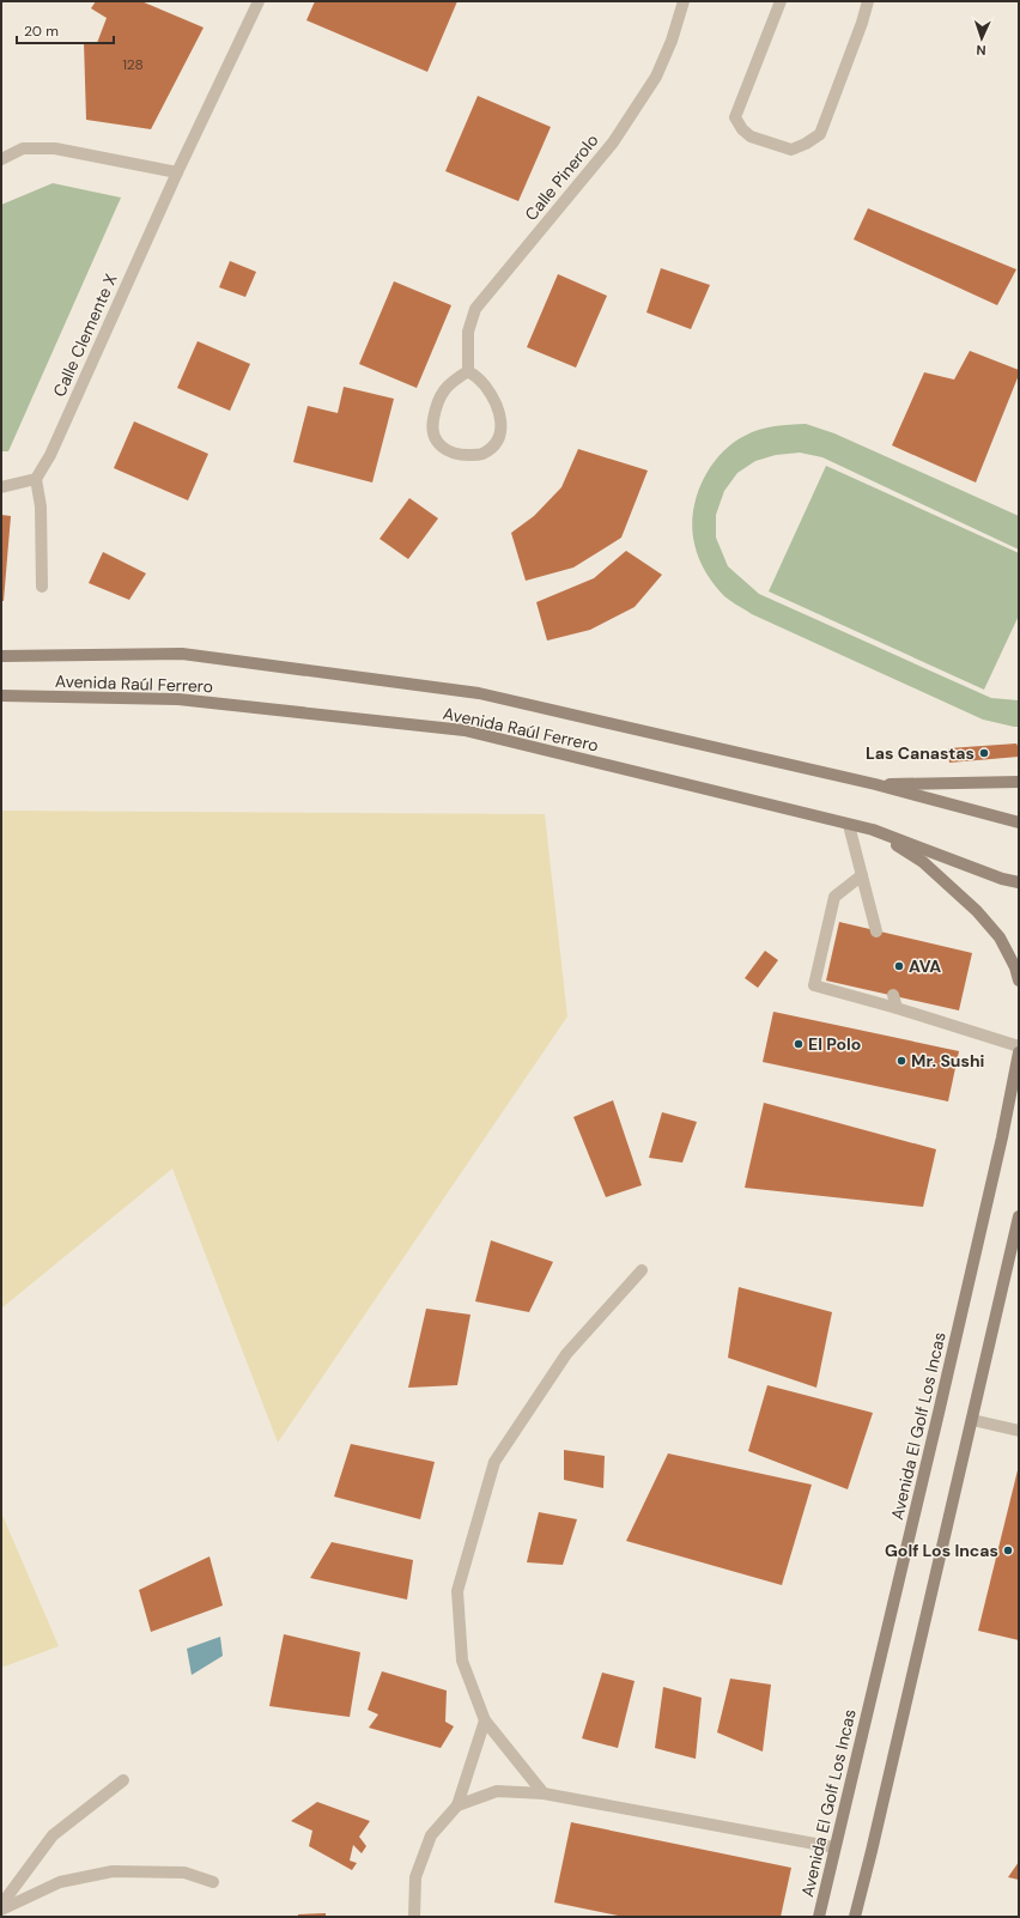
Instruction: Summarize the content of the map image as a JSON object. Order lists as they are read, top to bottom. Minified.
{"streets":{"main road":["Avenida Raúl Ferrero","Avenida El Golf Los Incas"],"street":["Calle Pinerolo","Calle Clemente X"]},"places":["Las Canastas","AVA","El Polo","Mr. Sushi","Golf Los Incas"],"house_numbers":["128"],"scale_bar":"20 m","north":"bottom"}
